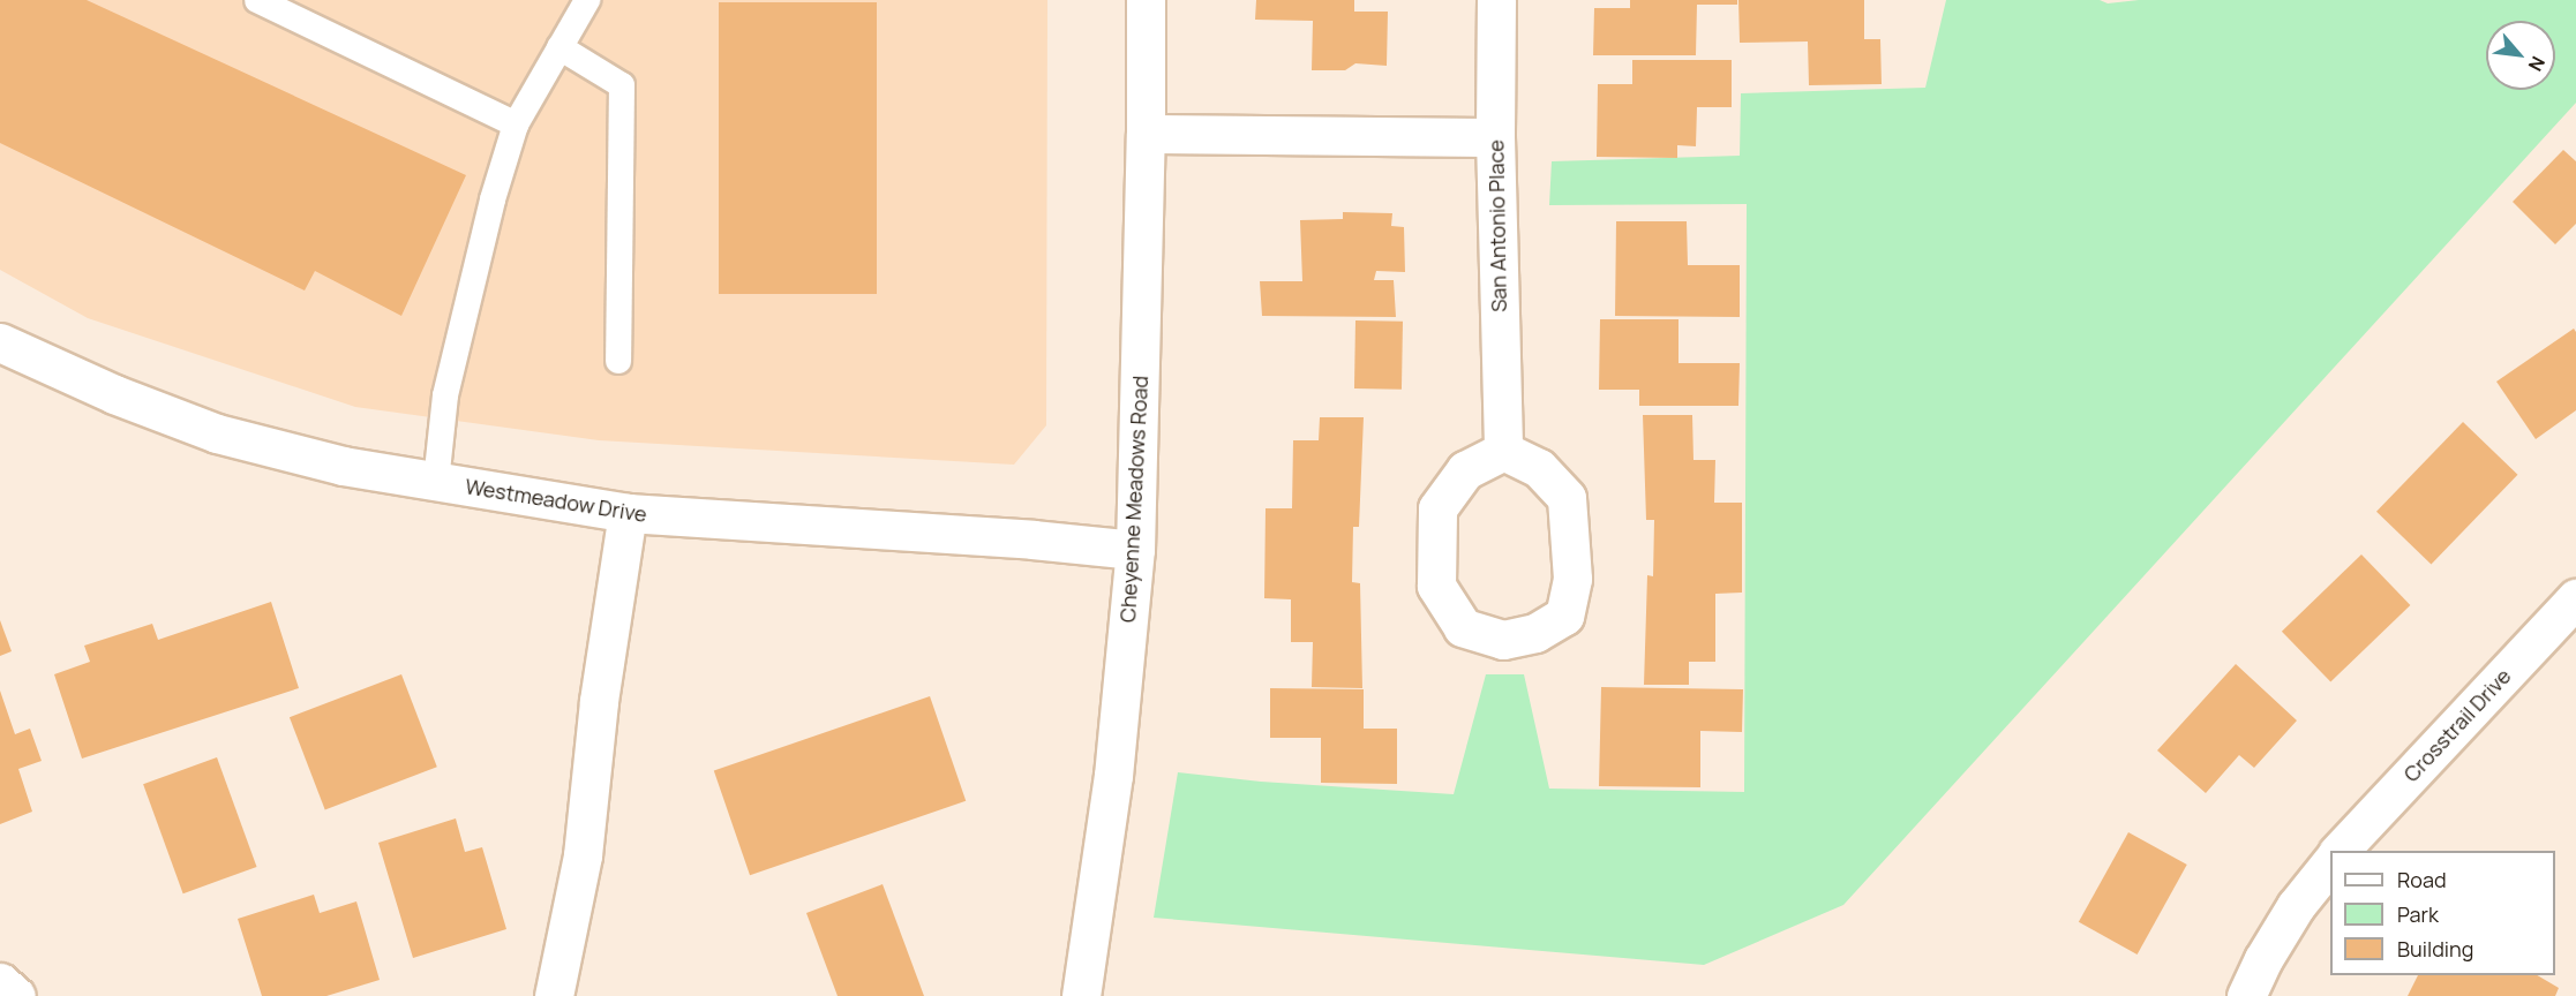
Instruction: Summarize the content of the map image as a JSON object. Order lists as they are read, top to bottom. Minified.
{"streets":{"street":["San Antonio Place","Cheyenne Meadows Road","Westmeadow Drive","Crosstrail Drive"]},"crossings":[["Cheyenne Meadows Road","Westmeadow Drive"]],"legend":["Road","Park","Building"],"north":"bottom right"}
